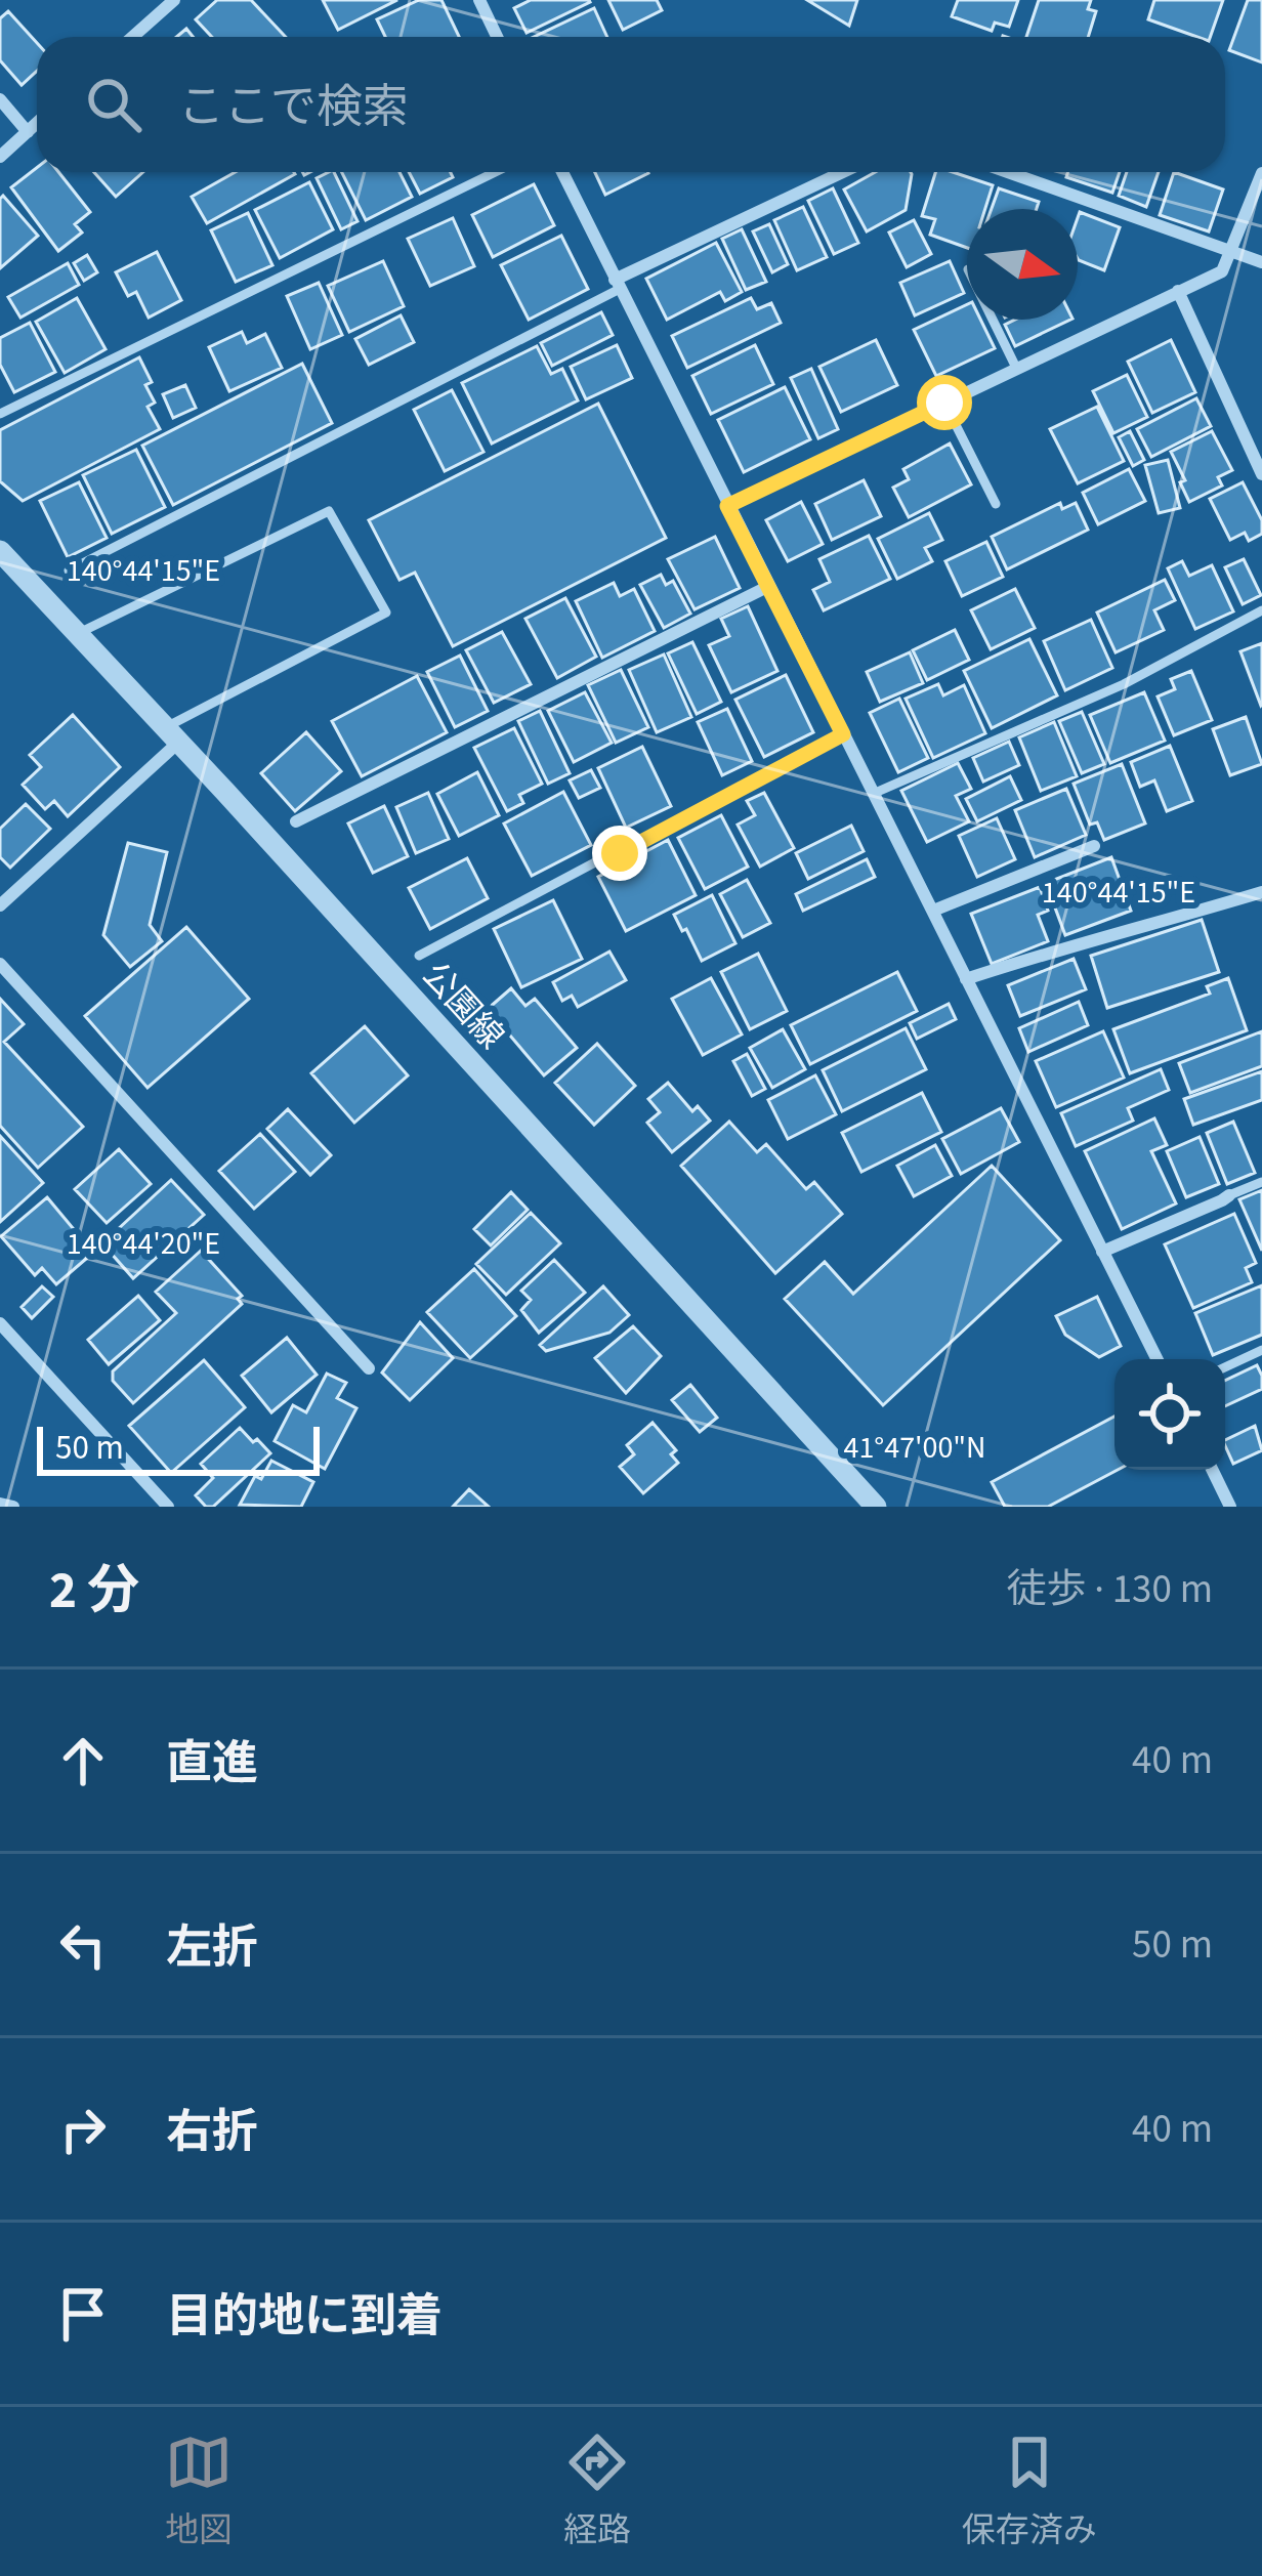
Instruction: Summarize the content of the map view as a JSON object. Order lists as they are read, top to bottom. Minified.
{"streets":{"street":["公園線"]},"scale_bar":"50 m","north":"right","page":{"search":"ここで検索","scale":"50 m","heading":["2 分","徒歩 · 130 m"],"list":[["直進","40 m"],["左折","50 m"],["右折","40 m"],"目的地に到着"],"nav":["地図","経路","保存済み"]},"coordinates":["140°44'15\"E","140°44'20\"E","41°47'00\"N"]}
